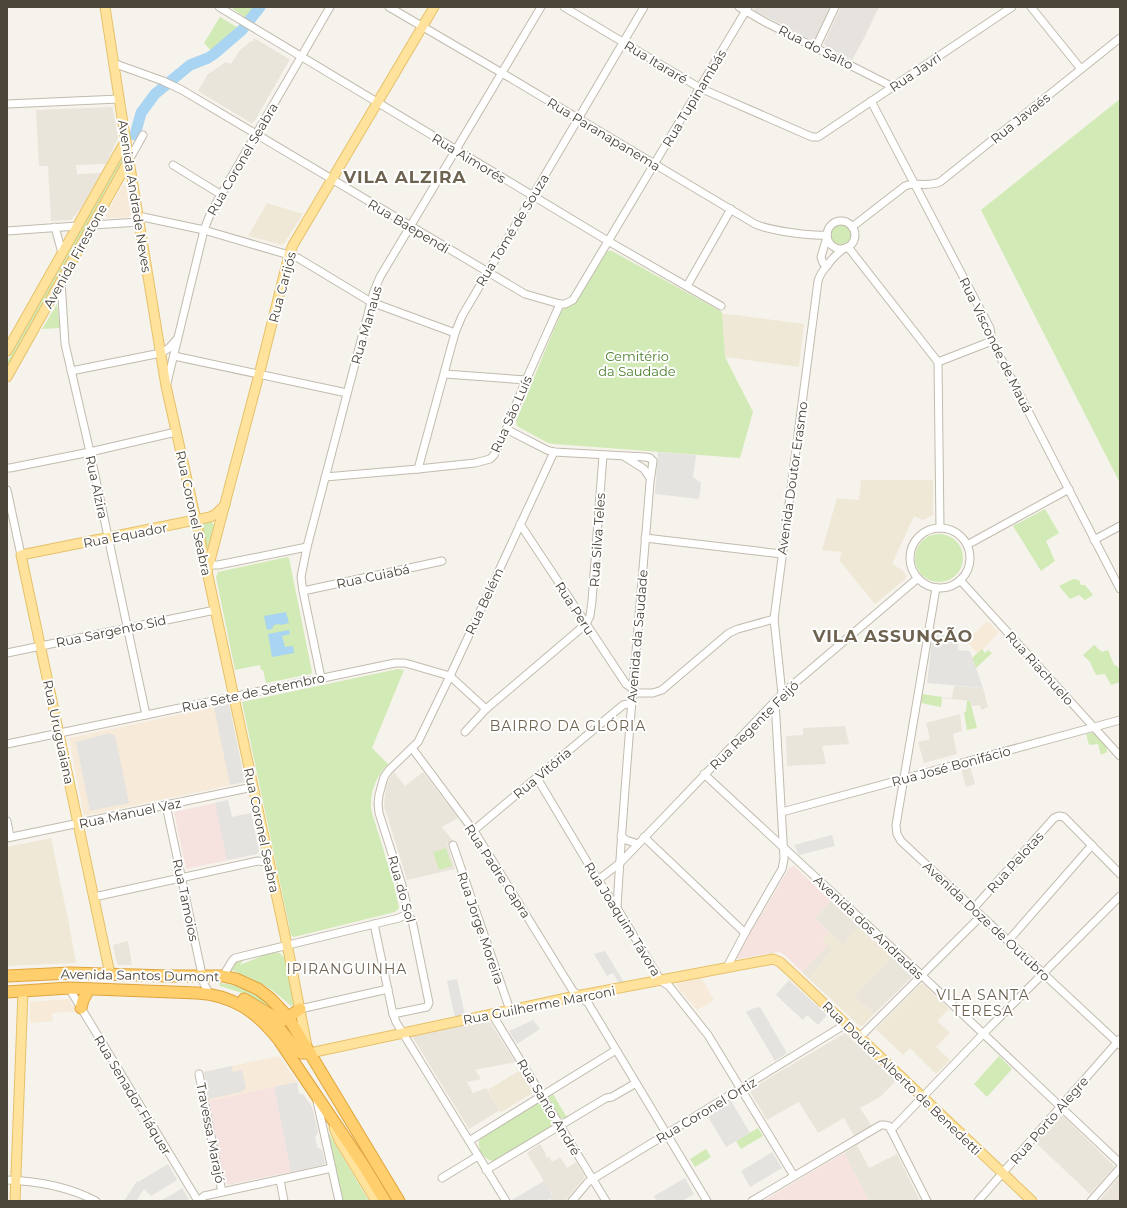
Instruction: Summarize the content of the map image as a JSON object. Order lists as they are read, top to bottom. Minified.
{"streets":{"highway":["Avenida Santos Dumont"],"main road":["Rua Coronel Seabra","Avenida Andrade Neves","Avenida Firestone","Rua Carijós","Rua Equador","Rua Uruguaiana","Rua Guilherme Marconi","Rua Doutor Alberto de Benedetti"],"street":["Rua do Salto","Rua Itararé","Rua Javri","Rua Tupinambás","Rua Javaés","Rua Paranapanema","Rua Aimorés","Rua Baependi","Rua Tomé de Souza","Rua Manaus","Rua Visconde de Mauá","Rua São Luís","Avenida Doutor Erasmo","Rua Alzira","Rua Silva Teles","Rua Cuiabá","Rua Belém","Rua Peru","Rua Sargento Sid","Avenida da Saudade","Rua Riachuelo","Rua Sete de Setembro","Rua Regente Feijó","Rua José Bonifácio","Rua Vitória","Rua Manuel Vaz","Rua Pelotas","Rua Padre Capra","Rua do Sol","Rua Tamoios","Rua Joaquim Távora","Avenida Doze de Outubro","Avenida dos Andradas","Rua Jorge Moreira","Rua Senador Fláquer","Rua Santo André","Rua Coronel Ortiz","Rua Porto Alegre","Travessa Marajó"]},"crossings":[["Rua do Salto","Rua Javri"],["Rua do Salto","Rua Tupinambás"],["Rua Itararé","Rua Javri"],["Rua Itararé","Rua Tupinambás"],["Rua Itararé","Rua Tomé de Souza"],["Rua Javri","Rua Visconde de Mauá"],["Rua Tupinambás","Rua Paranapanema"],["Rua Tupinambás","Rua Aimorés"],["Rua Tupinambás","Rua Baependi"],["Rua Tupinambás","Rua São Luís"],["Rua Javaés","Rua Visconde de Mauá"],["Rua Paranapanema","Rua Tomé de Souza"],["Rua Paranapanema","Rua Carijós"],["Rua Paranapanema","Rua Manaus"],["Rua Paranapanema","Avenida Doutor Erasmo"],["Rua Aimorés","Rua Coronel Seabra"],["Rua Aimorés","Rua Tomé de Souza"],["Rua Aimorés","Rua Carijós"],["Rua Aimorés","Rua Manaus"],["Rua Coronel Seabra","Avenida Andrade Neves"],["Rua Coronel Seabra","Rua Baependi"],["Rua Coronel Seabra","Rua Carijós"],["Rua Coronel Seabra","Rua Equador"],["Rua Coronel Seabra","Rua Sargento Sid"],["Rua Coronel Seabra","Rua Sete de Setembro"],["Rua Coronel Seabra","Rua Manuel Vaz"],["Rua Coronel Seabra","Avenida Santos Dumont"],["Rua Coronel Seabra","Rua Guilherme Marconi"],["Avenida Andrade Neves","Rua Baependi"],["Avenida Andrade Neves","Avenida Firestone"],["Rua Baependi","Rua Tomé de Souza"],["Rua Baependi","Rua Carijós"],["Rua Baependi","Rua Manaus"],["Rua Baependi","Rua São Luís"],["Rua Tomé de Souza","Rua São Luís"],["Avenida Firestone","Rua Alzira"],["Rua Carijós","Rua Equador"],["Rua Manaus","Rua São Luís"],["Rua Manaus","Rua Cuiabá"],["Rua Manaus","Rua Sete de Setembro"],["Avenida Doutor Erasmo","Rua Regente Feijó"],["Rua Alzira","Rua Equador"],["Rua Alzira","Rua Sargento Sid"],["Rua Alzira","Rua Sete de Setembro"],["Rua Equador","Rua Uruguaiana"],["Rua Silva Teles","Rua Peru"],["Rua Belém","Rua Peru"],["Rua Belém","Rua Sete de Setembro"],["Rua Belém","Rua Padre Capra"],["Rua Belém","Rua do Sol"],["Rua Peru","Avenida da Saudade"],["Rua Sargento Sid","Rua Uruguaiana"],["Avenida da Saudade","Rua Regente Feijó"],["Avenida da Saudade","Rua Vitória"],["Avenida da Saudade","Rua Joaquim Távora"],["Rua Riachuelo","Rua Regente Feijó"],["Rua Riachuelo","Rua José Bonifácio"],["Rua Riachuelo","Avenida Doze de Outubro"],["Rua Sete de Setembro","Rua Uruguaiana"],["Rua Regente Feijó","Rua Joaquim Távora"],["Rua Regente Feijó","Avenida Doze de Outubro"],["Rua Regente Feijó","Avenida dos Andradas"],["Rua Uruguaiana","Rua Manuel Vaz"],["Rua Uruguaiana","Avenida Santos Dumont"],["Rua José Bonifácio","Avenida Doze de Outubro"],["Rua Vitória","Rua Padre Capra"],["Rua Vitória","Rua Joaquim Távora"],["Rua Manuel Vaz","Rua Tamoios"],["Rua Pelotas","Avenida Doze de Outubro"],["Rua Padre Capra","Rua do Sol"],["Rua Padre Capra","Rua Guilherme Marconi"],["Rua Padre Capra","Rua Coronel Ortiz"],["Rua Tamoios","Avenida Santos Dumont"],["Rua Joaquim Távora","Rua Guilherme Marconi"],["Rua Joaquim Távora","Rua Coronel Ortiz"],["Avenida Doze de Outubro","Rua Porto Alegre"],["Avenida dos Andradas","Rua Porto Alegre"],["Rua Jorge Moreira","Rua Guilherme Marconi"],["Avenida Santos Dumont","Rua Guilherme Marconi"],["Avenida Santos Dumont","Rua Senador Fláquer"],["Rua Guilherme Marconi","Rua Doutor Alberto de Benedetti"],["Rua Guilherme Marconi","Rua Santo André"],["Rua Doutor Alberto de Benedetti","Rua Coronel Ortiz"],["Rua Doutor Alberto de Benedetti","Rua Porto Alegre"],["Rua Santo André","Rua Coronel Ortiz"]],"districts":["VILA ALZIRA","VILA ASSUNÇÃO","BAIRRO DA GLÓRIA","IPIRANGUINHA","VILA SANTA TERESA"],"parks":["Cemitério da Saudade"]}
